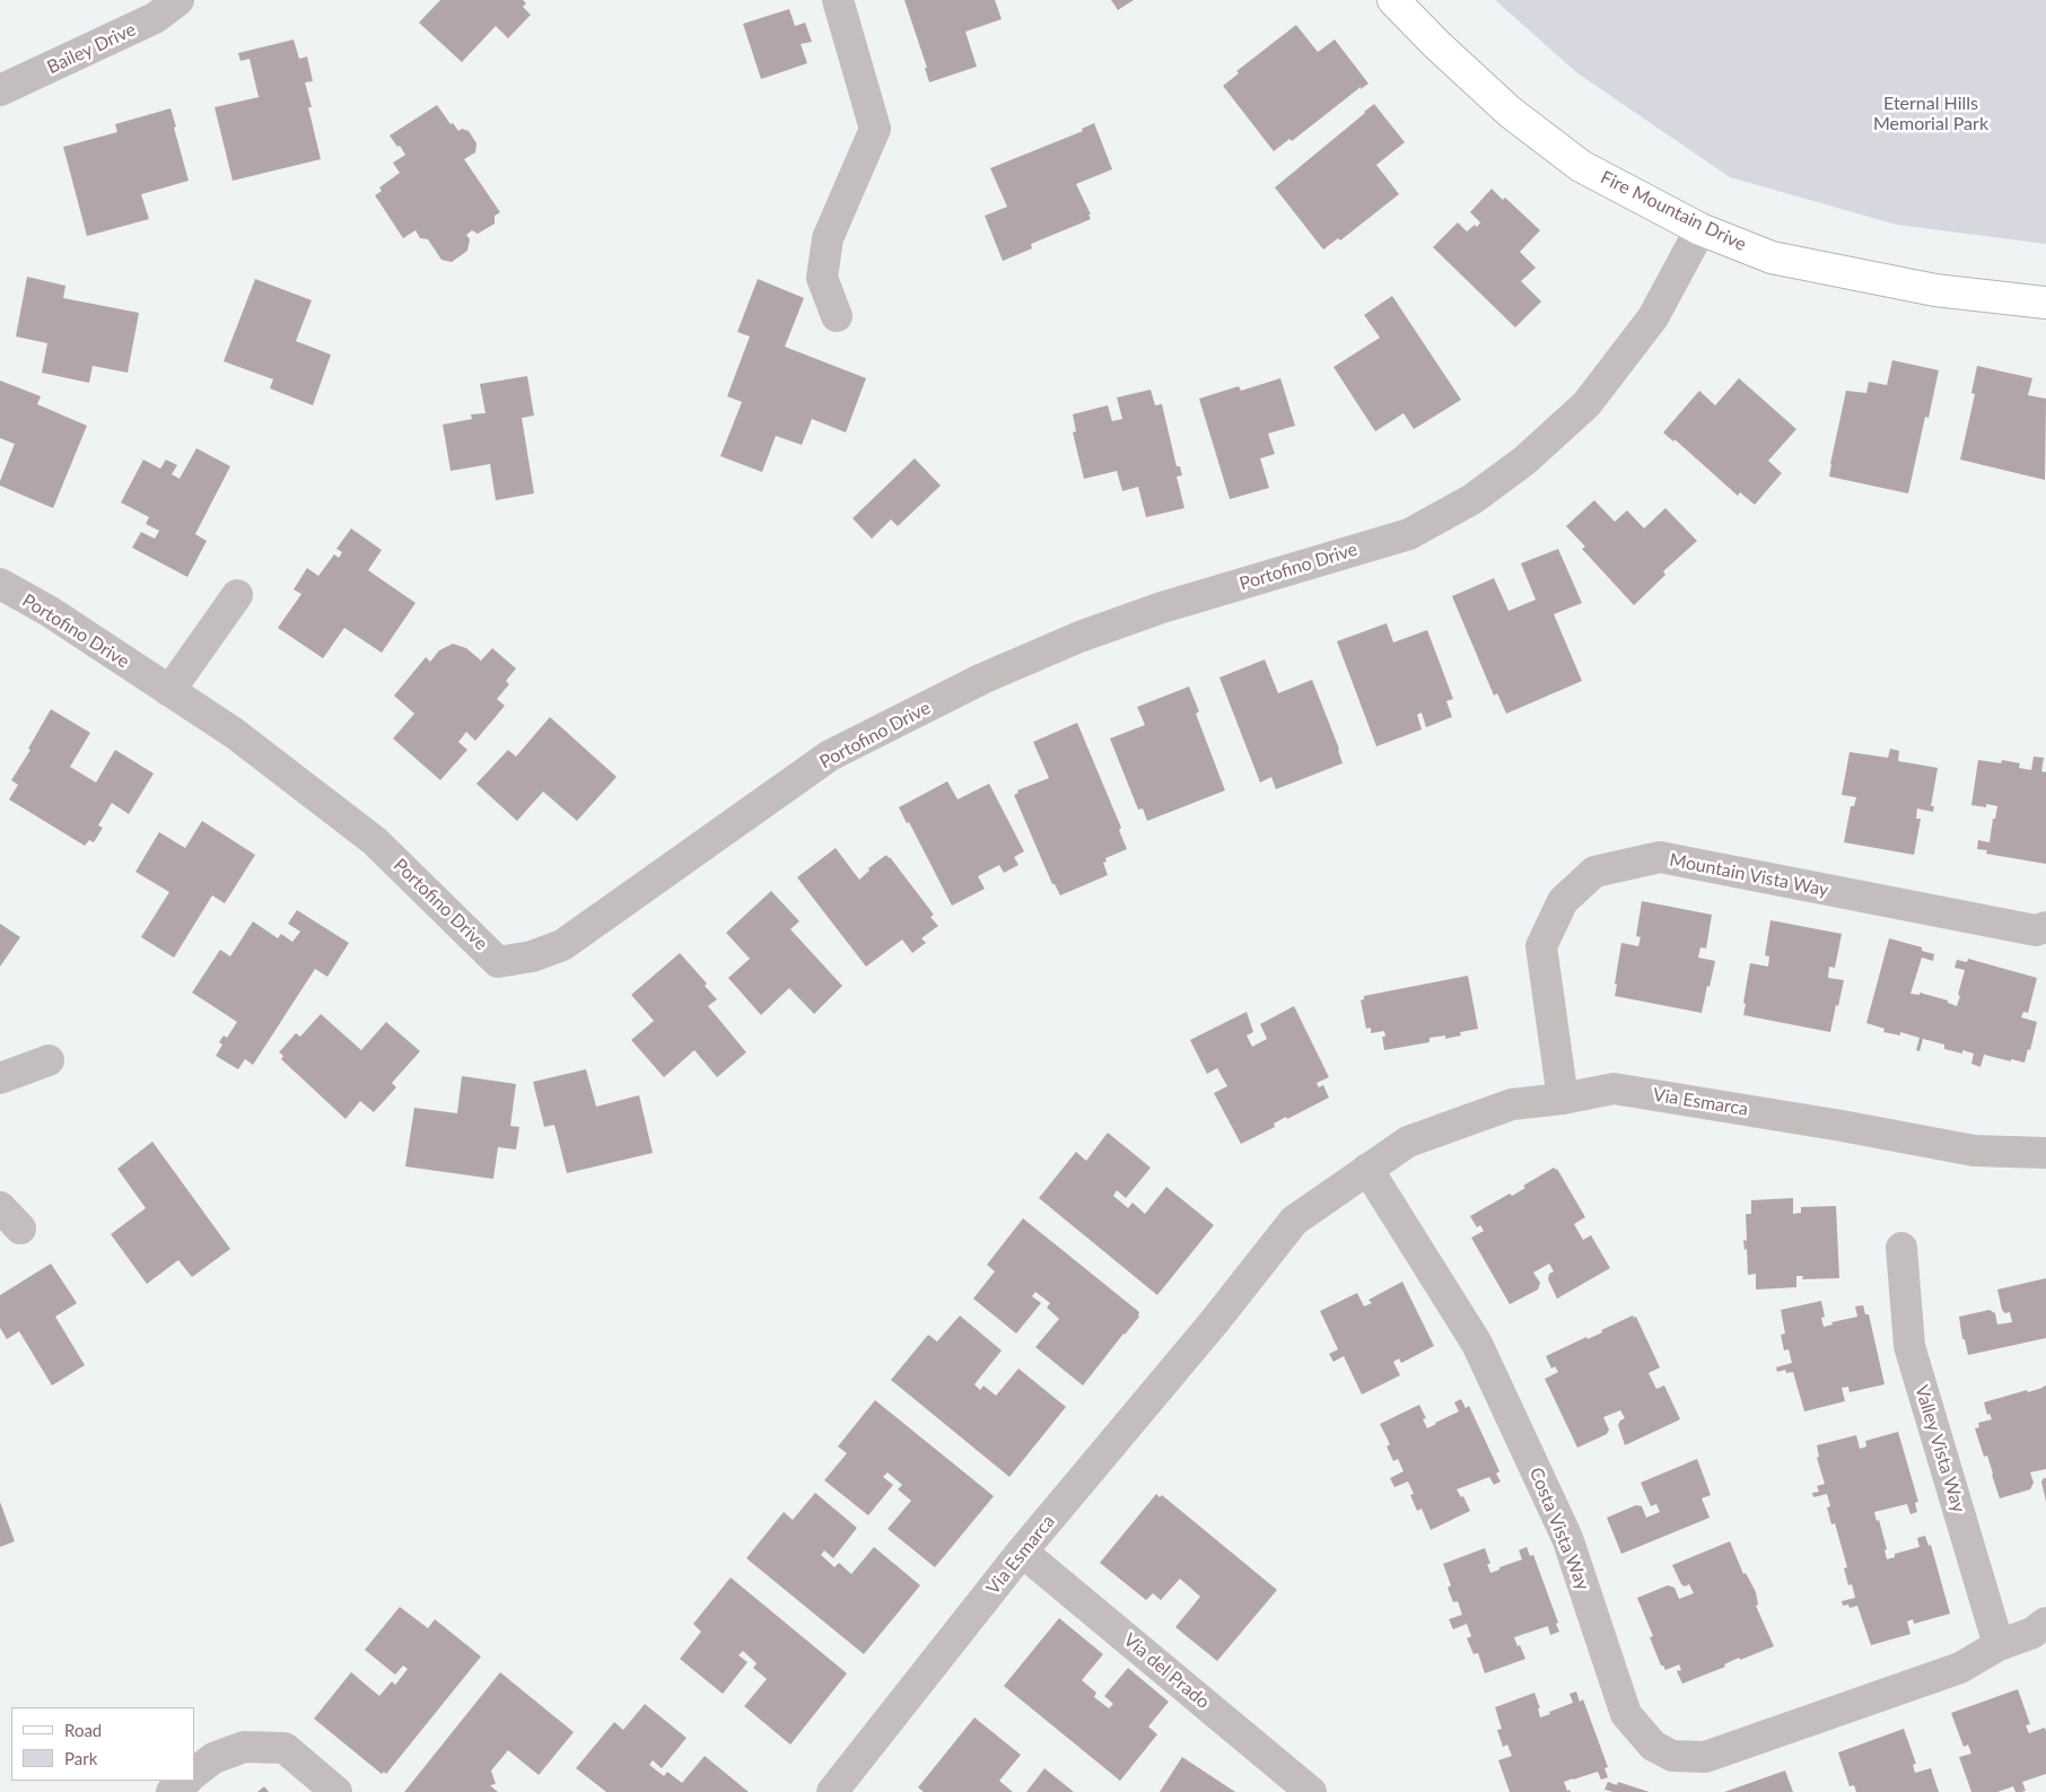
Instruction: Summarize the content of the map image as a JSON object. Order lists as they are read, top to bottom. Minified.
{"streets":{"main road":["Fire Mountain Drive"],"street":["Bailey Drive","Portofino Drive","Mountain Vista Way","Via Esmarca","Valley Vista Way","Costa Vista Way","Via del Prado"]},"crossings":[["Fire Mountain Drive","Portofino Drive"],["Mountain Vista Way","Via Esmarca"],["Via Esmarca","Costa Vista Way"],["Via Esmarca","Via del Prado"],["Valley Vista Way","Costa Vista Way"]],"parks":["Eternal Hills Memorial Park"],"legend":["Road","Park"]}
